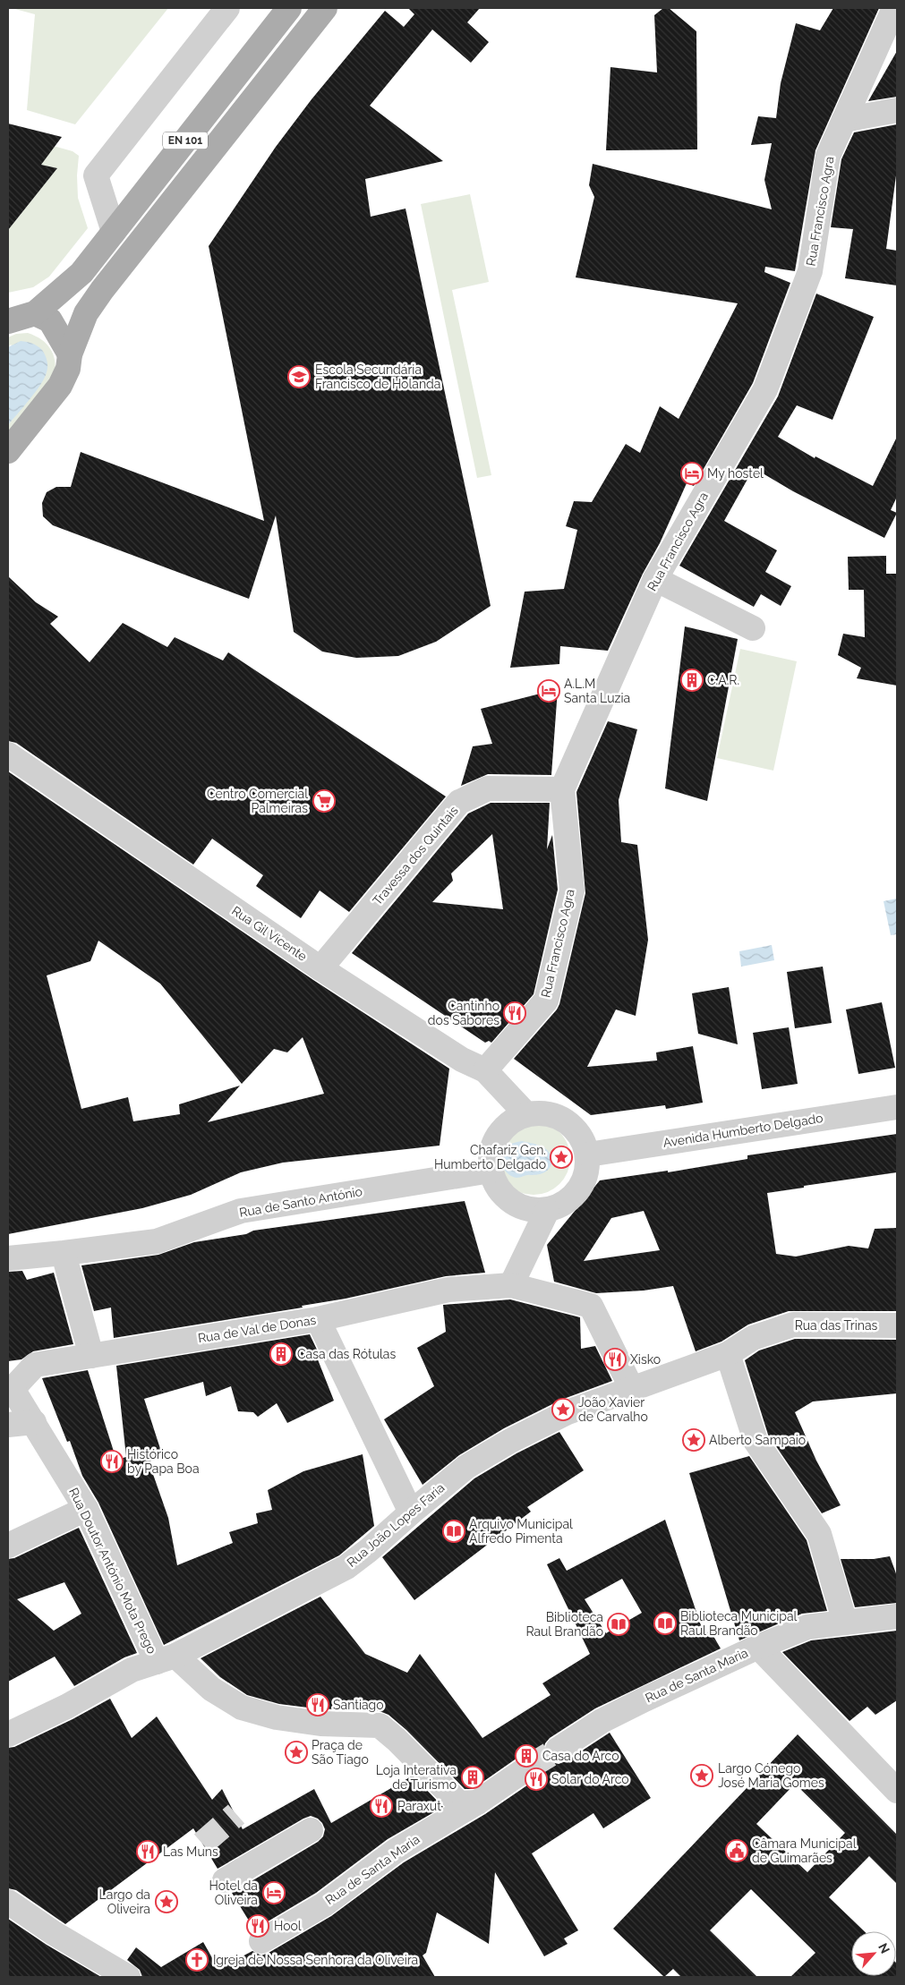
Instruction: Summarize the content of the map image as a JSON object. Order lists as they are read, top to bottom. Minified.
{"streets":{"main road":["EN 101"],"street":["Rua Francisco Agra","Travessa dos Quintais","Rua Gil Vicente","Avenida Humberto Delgado","Rua de Santo António","Rua das Trinas","Rua de Val de Donas","Rua João Lopes Faria","Rua Doutor António Mota Prego","Rua de Santa Maria"]},"crossings":[["Rua Francisco Agra","Travessa dos Quintais"],["Rua Francisco Agra","Rua Gil Vicente"],["Travessa dos Quintais","Rua Gil Vicente"],["Rua Gil Vicente","Avenida Humberto Delgado"],["Rua Gil Vicente","Rua de Santo António"],["Avenida Humberto Delgado","Rua de Santo António"],["Rua das Trinas","Rua de Val de Donas"],["Rua das Trinas","Rua João Lopes Faria"],["Rua de Val de Donas","Rua João Lopes Faria"],["Rua de Val de Donas","Rua Doutor António Mota Prego"],["Rua João Lopes Faria","Rua Doutor António Mota Prego"]],"places":{"school or university":["Escola Secundária Francisco de Holanda"],"hotel":["My hostel","A.L.M Santa Luzia","Hotel da Oliveira"],"building":["C.A.R.","Casa das Rótulas","Casa do Arco","Loja Interativa de Turismo"],"supermarket":["Centro Comercial Palmeiras"],"restaurant":["Cantinho dos Sabores","Xisko","Histórico by Papa Boa","Santiago","Solar do Arco","Paraxut","Las Muns","Hool"],"place":["Chafariz Gen. Humberto Delgado","João Xavier de Carvalho","Alberto Sampaio","Praça de São Tiago","Largo Cónego José Maria Gomes","Largo da Oliveira"],"library":["Arquivo Municipal Alfredo Pimenta","Biblioteca Municipal Raul Brandão","Biblioteca Raul Brandão"],"public building":["Câmara Municipal de Guimarães"],"church":["Igreja de Nossa Senhora da Oliveira"]},"north":"top right"}
